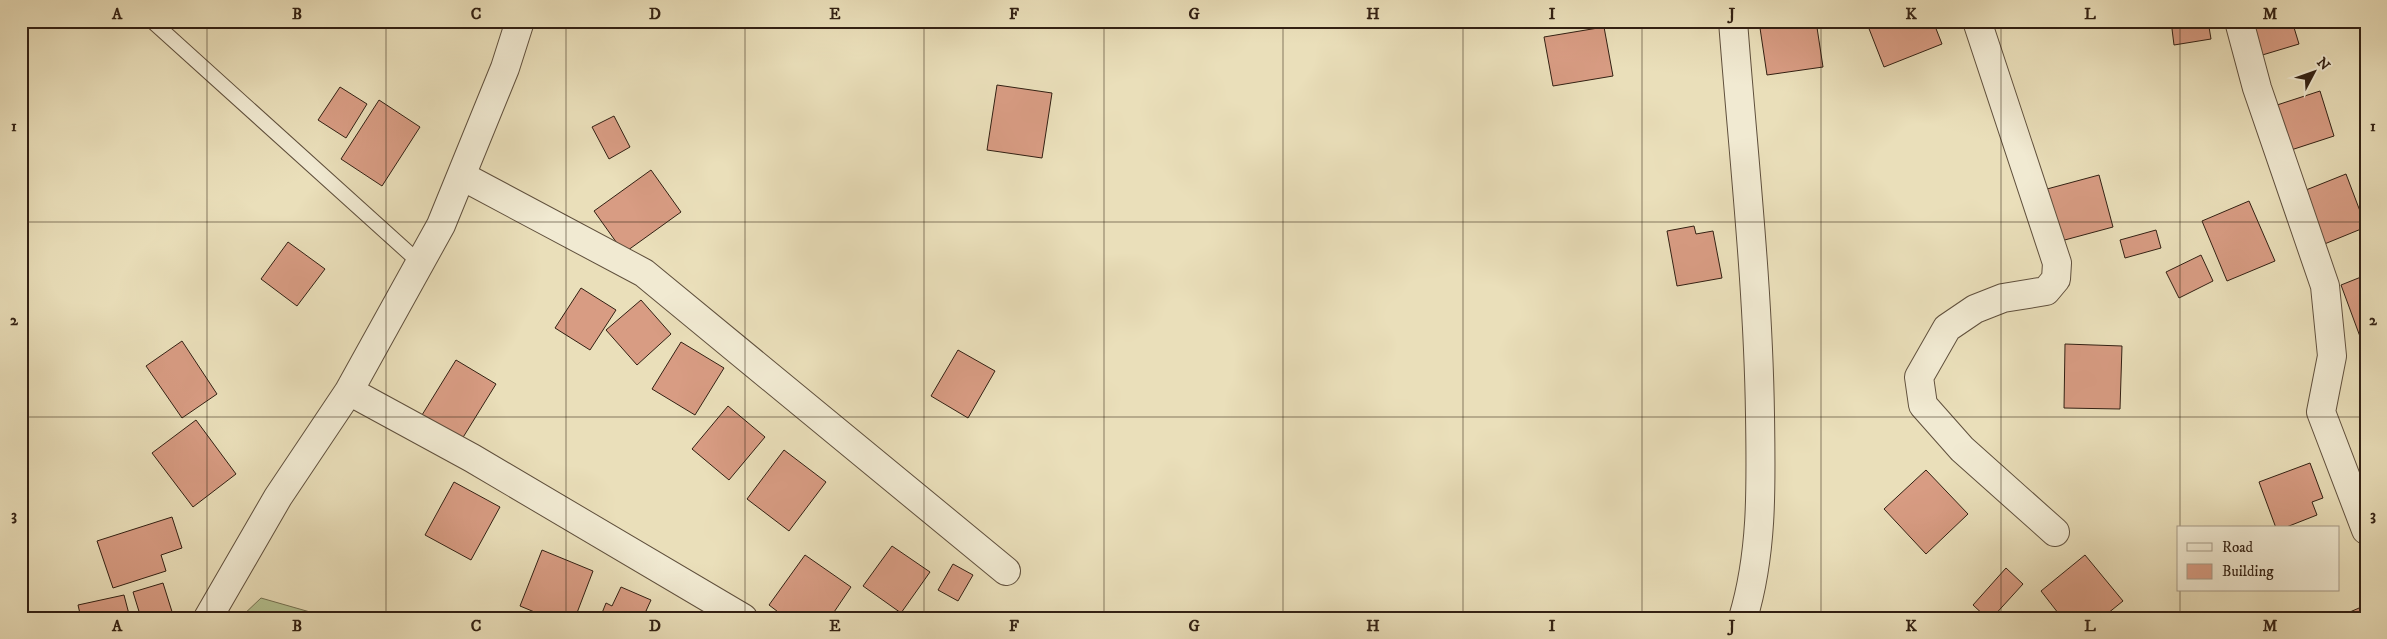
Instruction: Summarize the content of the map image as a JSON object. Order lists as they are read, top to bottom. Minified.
{"legend":["Road","Building"],"north":"top right","grid":{"columns":["A","B","C","D","E","F","G","H","I","J","K","L","M"],"rows":["1","2","3"]}}
